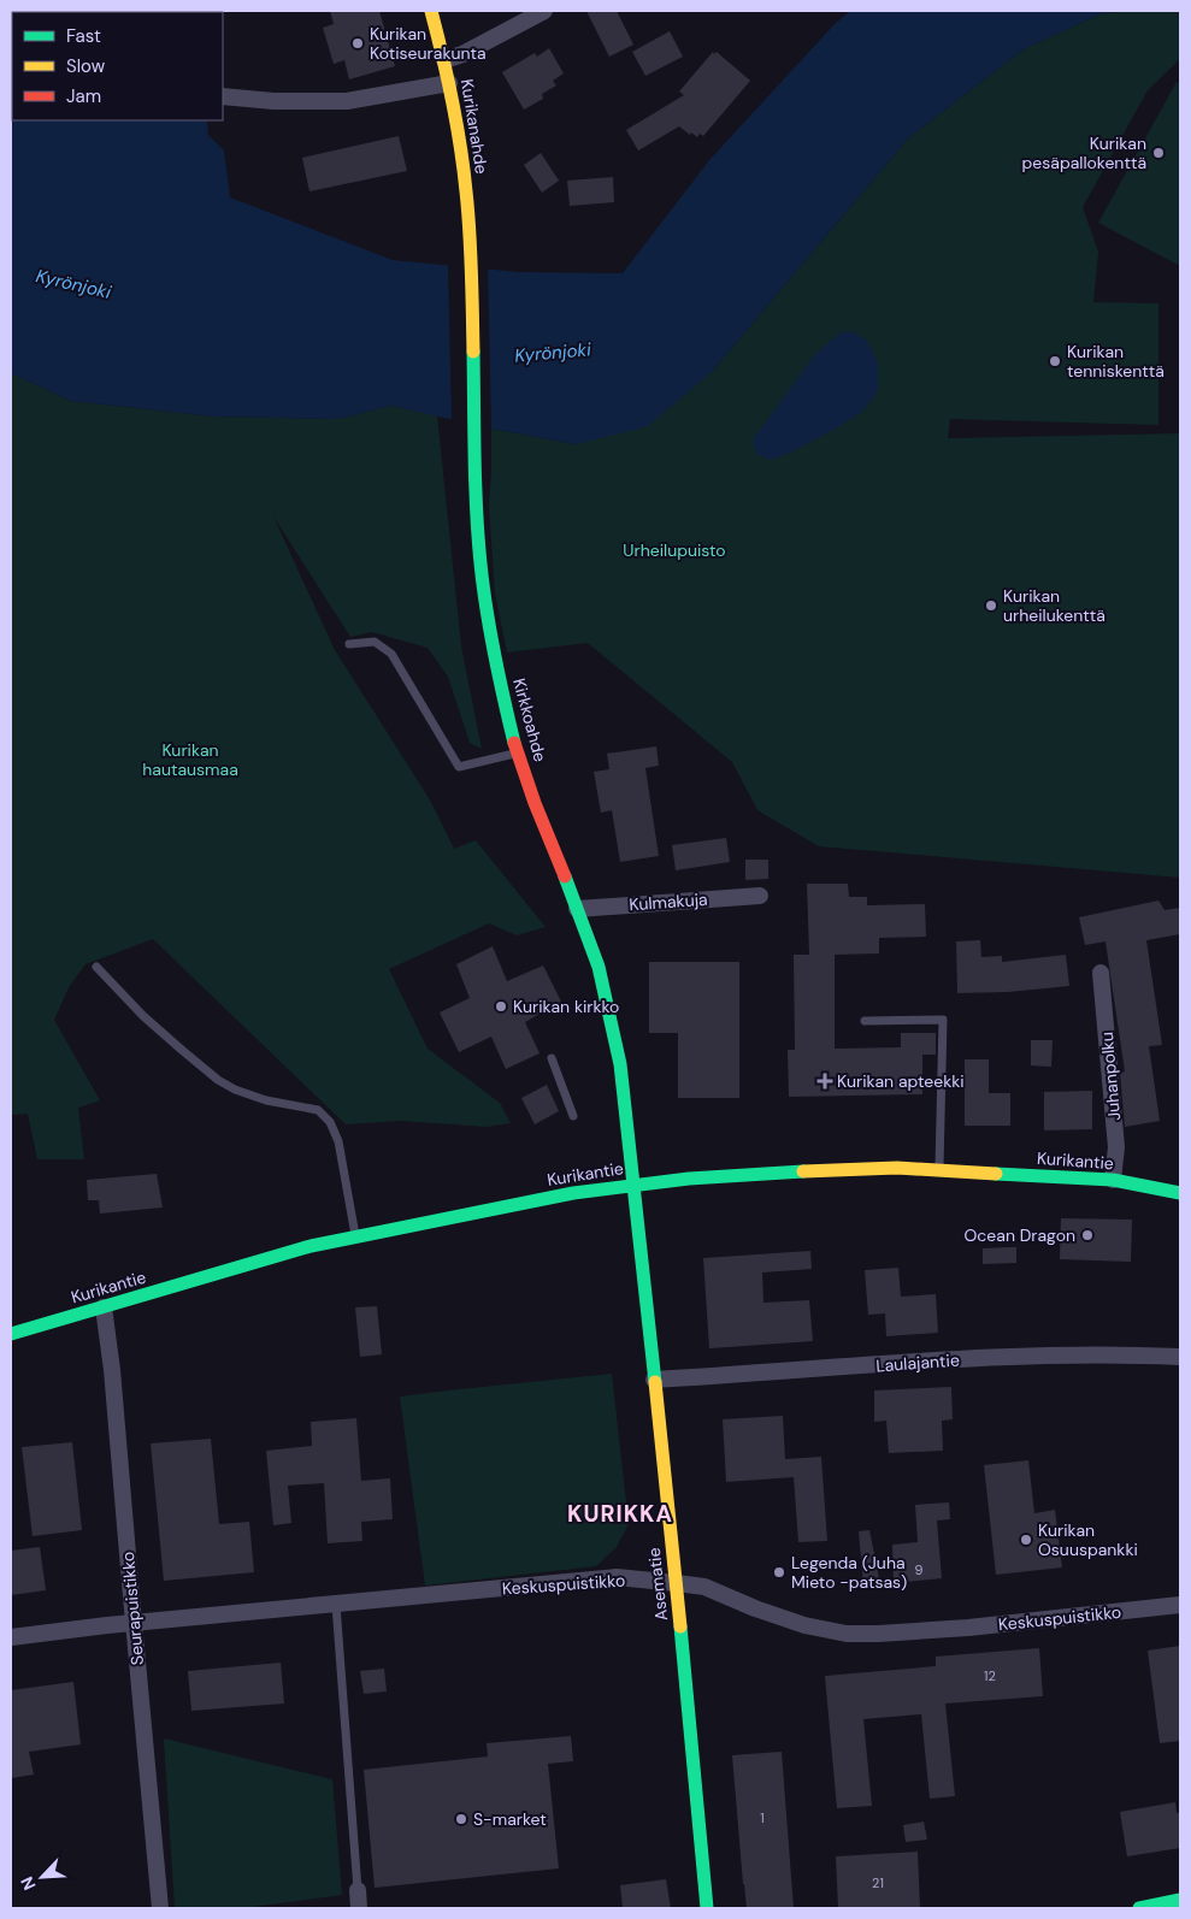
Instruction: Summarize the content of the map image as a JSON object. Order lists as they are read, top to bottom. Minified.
{"streets":{"main road":["Kurikanahde","Kirkkoahde","Kurikantie","Asematie"],"street":["Kulmakuja","Juhanpolku","Laulajantie","Keskuspuistikko","Seurapuistikko"]},"crossings":[["Kurikanahde","Kirkkoahde"],["Kirkkoahde","Kulmakuja"],["Kirkkoahde","Kurikantie"],["Kirkkoahde","Asematie"],["Juhanpolku","Kurikantie"],["Kurikantie","Asematie"],["Kurikantie","Seurapuistikko"],["Laulajantie","Asematie"],["Keskuspuistikko","Asematie"],["Keskuspuistikko","Seurapuistikko"]],"districts":["KURIKKA"],"water":["Kyrönjoki"],"parks":["Urheilupuisto","Kurikan hautausmaa"],"places":{"other":["Kurikan Kotiseurakunta","Kurikan pesäpallokenttä","Kurikan tenniskenttä","Kurikan urheilukenttä","Kurikan kirkko","Ocean Dragon","Kurikan Osuuspankki","Legenda (Juha Mieto -patsas)","S-market"],"health":["Kurikan apteekki"]},"house_numbers":["9","12","1","21"],"legend":["Fast","Slow","Jam"],"north":"bottom left"}
